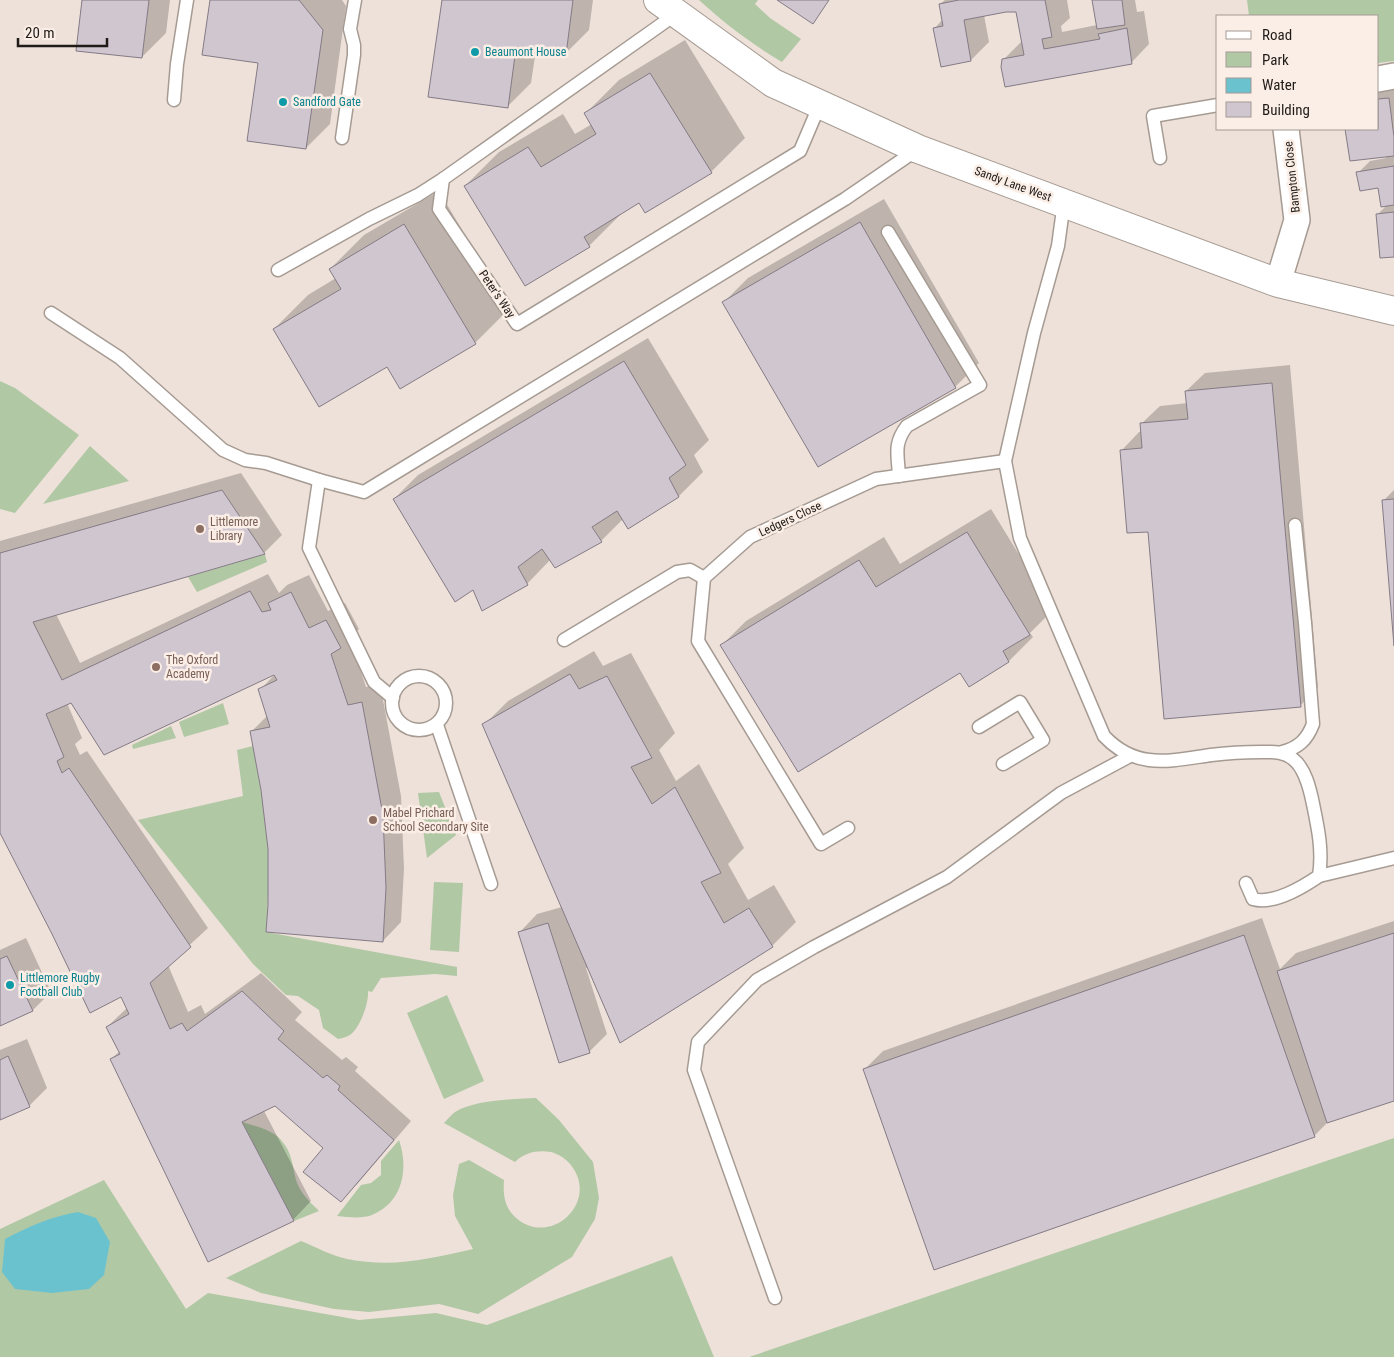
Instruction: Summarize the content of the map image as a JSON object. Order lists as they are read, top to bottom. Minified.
{"streets":{"street":["Bampton Close","Sandy Lane West"],"lane":["Peter's Way","Ledgers Close"]},"crossings":[["Bampton Close","Sandy Lane West"],["Sandy Lane West","Peter's Way"]],"places":["Beaumont House","Sandford Gate","Littlemore Library","The Oxford Academy","Mabel Prichard School Secondary Site","Littlemore Rugby Football Club"],"legend":["Road","Park","Water","Building"],"scale_bar":"20 m"}
